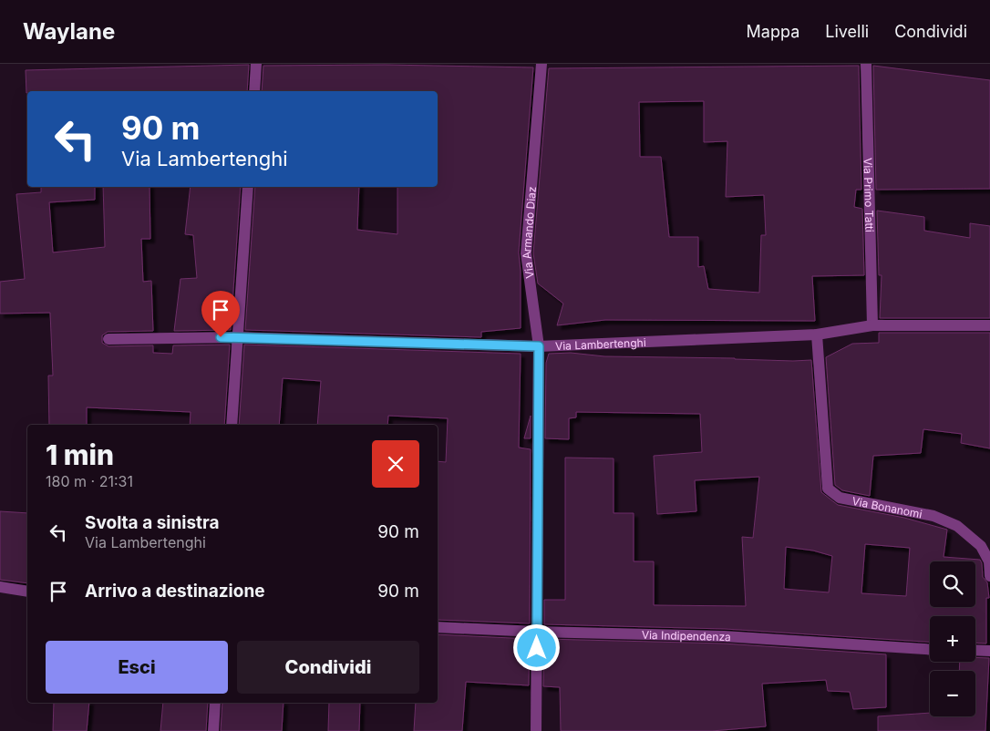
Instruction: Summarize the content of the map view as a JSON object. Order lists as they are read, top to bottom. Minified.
{"streets":{"street":["Via Primo Tatti","Via Armando Diaz","Via Lambertenghi","Via Bonanomi","Via Indipendenza"]},"crossings":[["Via Primo Tatti","Via Lambertenghi"],["Via Armando Diaz","Via Lambertenghi"],["Via Armando Diaz","Via Indipendenza"],["Via Lambertenghi","Via Bonanomi"]],"page":{"header":"Waylane","nav":["Mappa","Livelli","Condividi"],"turn":["90 m","Via Lambertenghi"],"heading":["1 min","180 m · 21:31"],"list":[{"name":"Svolta a sinistra","note":"Via Lambertenghi","value":"90 m"},{"name":"Arrivo a destinazione","value":"90 m"}],"map_buttons":["+","−"],"buttons":["Esci","Condividi"]}}
